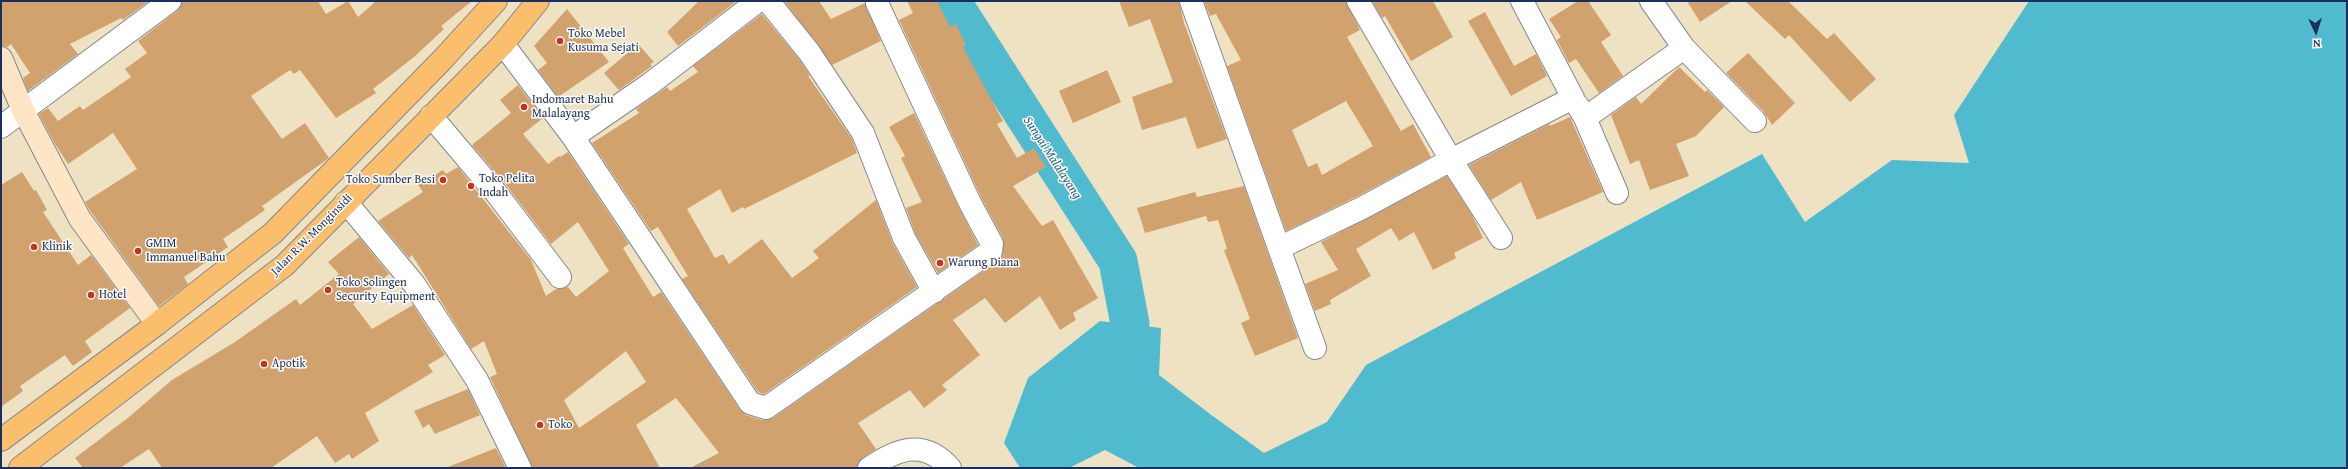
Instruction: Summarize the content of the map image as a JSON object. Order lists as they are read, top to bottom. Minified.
{"streets":{"highway":["Jalan R.W. Monginsidi"]},"water":["Sungai Malalayang"],"places":["Toko Mebel Kusuma Sejati","Indomaret Bahu Malalayang","Toko Sumber Besi","Toko Pelita Indah","Klinik","GMIM Immanuel Bahu","Warung Diana","Toko Solingen Security Equipment","Hotel","Apotik","Toko"],"north":"bottom"}
